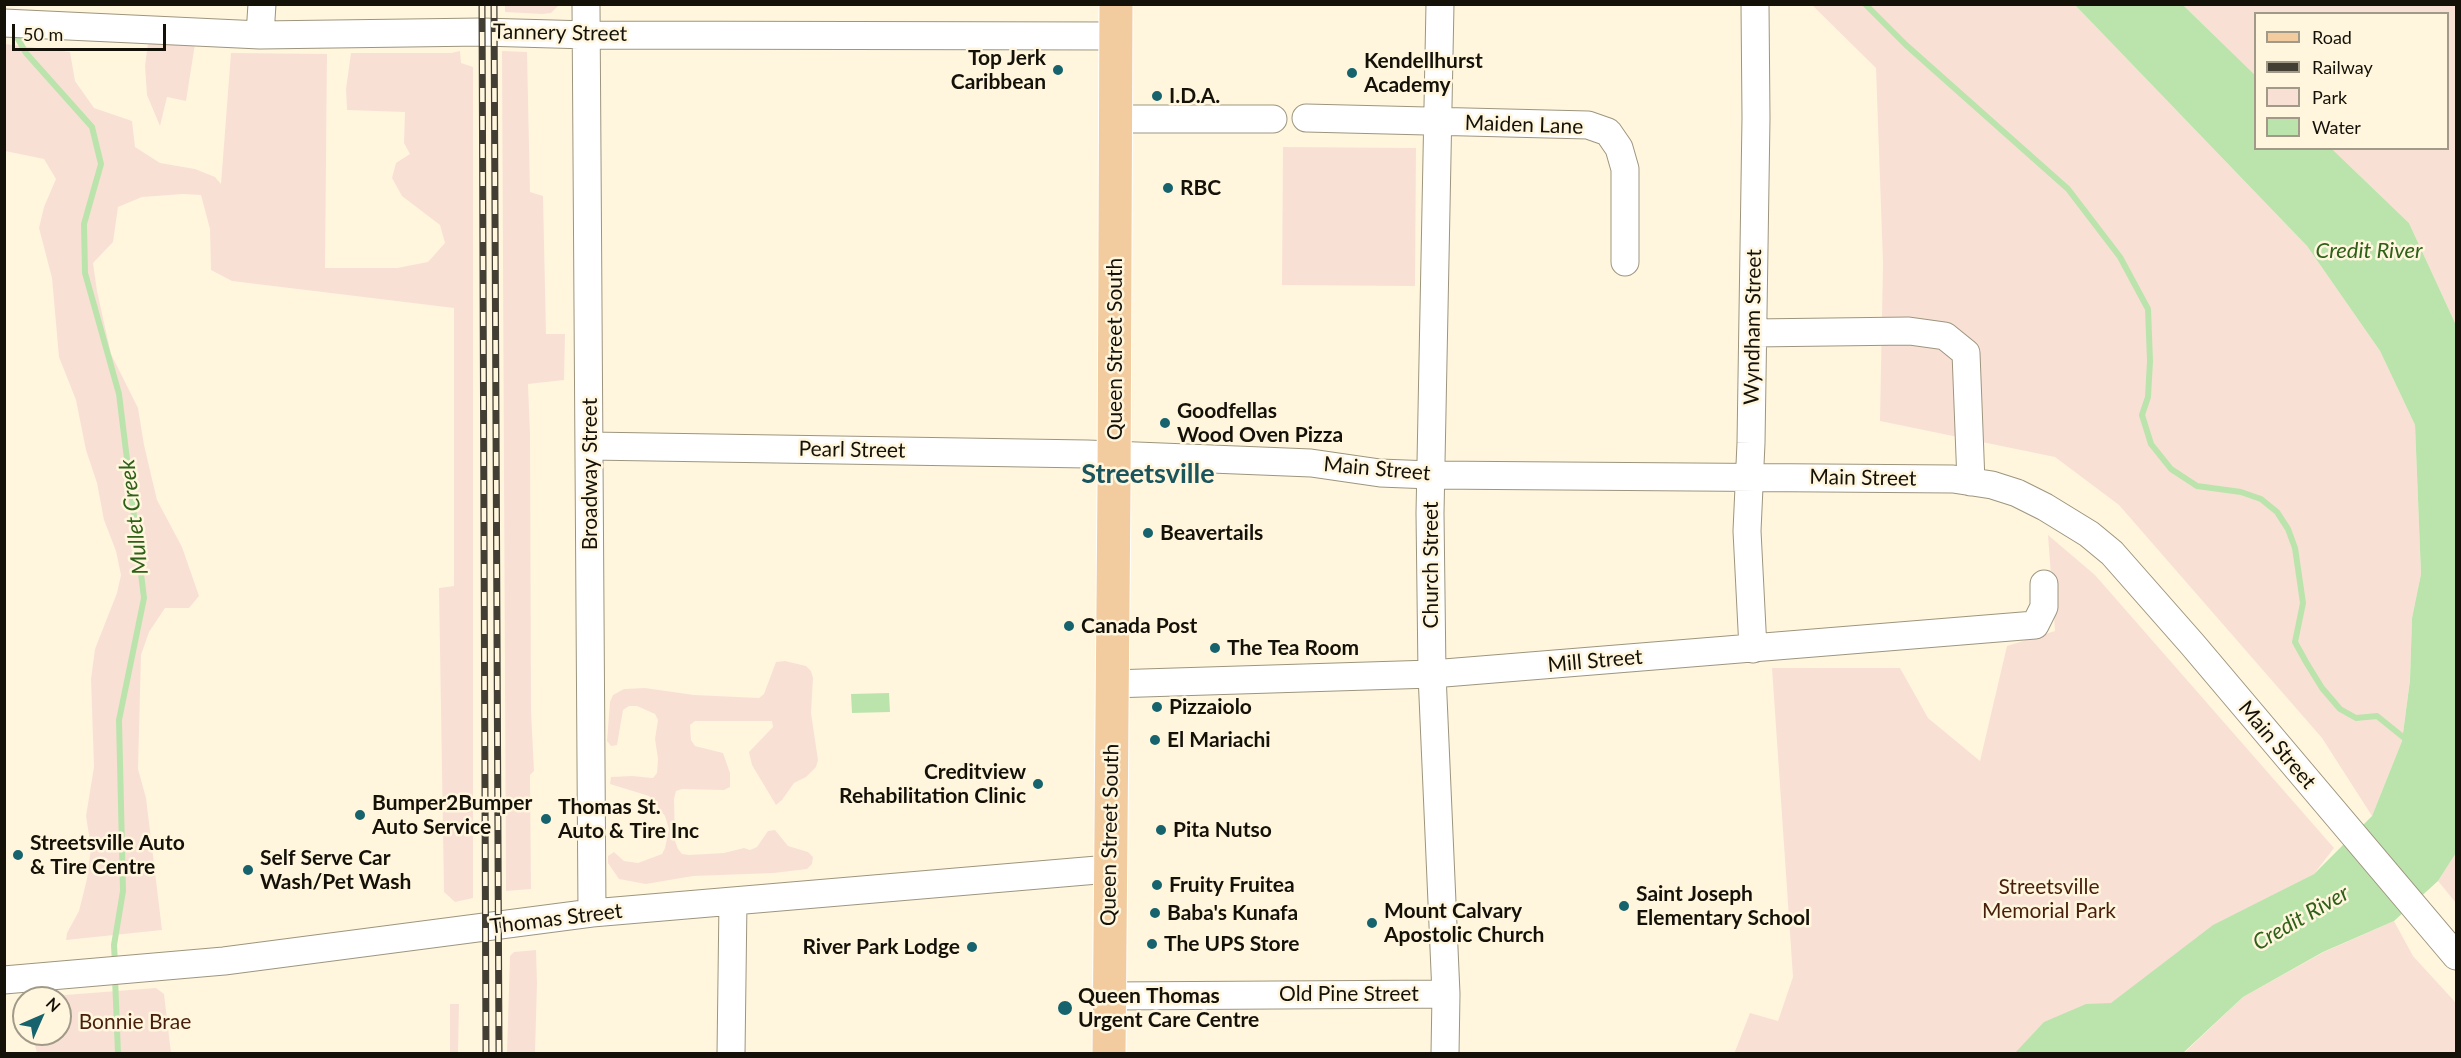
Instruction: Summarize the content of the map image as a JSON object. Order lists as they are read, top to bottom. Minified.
{"streets":{"main road":["Queen Street South"],"street":["Tannery Street","Maiden Lane","Wyndham Street","Pearl Street","Main Street","Broadway Street","Church Street","Mill Street","Thomas Street","Old Pine Street"]},"crossings":[["Tannery Street","Queen Street South"],["Tannery Street","Broadway Street"],["Maiden Lane","Church Street"],["Wyndham Street","Main Street"],["Wyndham Street","Mill Street"],["Queen Street South","Pearl Street"],["Queen Street South","Main Street"],["Queen Street South","Mill Street"],["Queen Street South","Thomas Street"],["Queen Street South","Old Pine Street"],["Pearl Street","Main Street"],["Pearl Street","Broadway Street"],["Main Street","Church Street"],["Broadway Street","Thomas Street"],["Church Street","Mill Street"],["Church Street","Old Pine Street"]],"districts":["Streetsville"],"water":["Credit River","Mullet Creek"],"parks":["Streetsville Memorial Park","Bonnie Brae"],"places":["Top Jerk Caribbean","Kendellhurst Academy","I.D.A.","RBC","Goodfellas Wood Oven Pizza","Beavertails","Canada Post","The Tea Room","Pizzaiolo","El Mariachi","Creditview Rehabilitation Clinic","Bumper2Bumper Auto Service","Thomas St. Auto & Tire Inc","Pita Nutso","Streetsville Auto & Tire Centre","Self Serve Car Wash/Pet Wash","Fruity Fruitea","Saint Joseph Elementary School","Baba's Kunafa","Mount Calvary Apostolic Church","The UPS Store","River Park Lodge","Queen Thomas Urgent Care Centre"],"legend":["Road","Railway","Park","Water"],"scale_bar":"50 m","north":"top right"}
